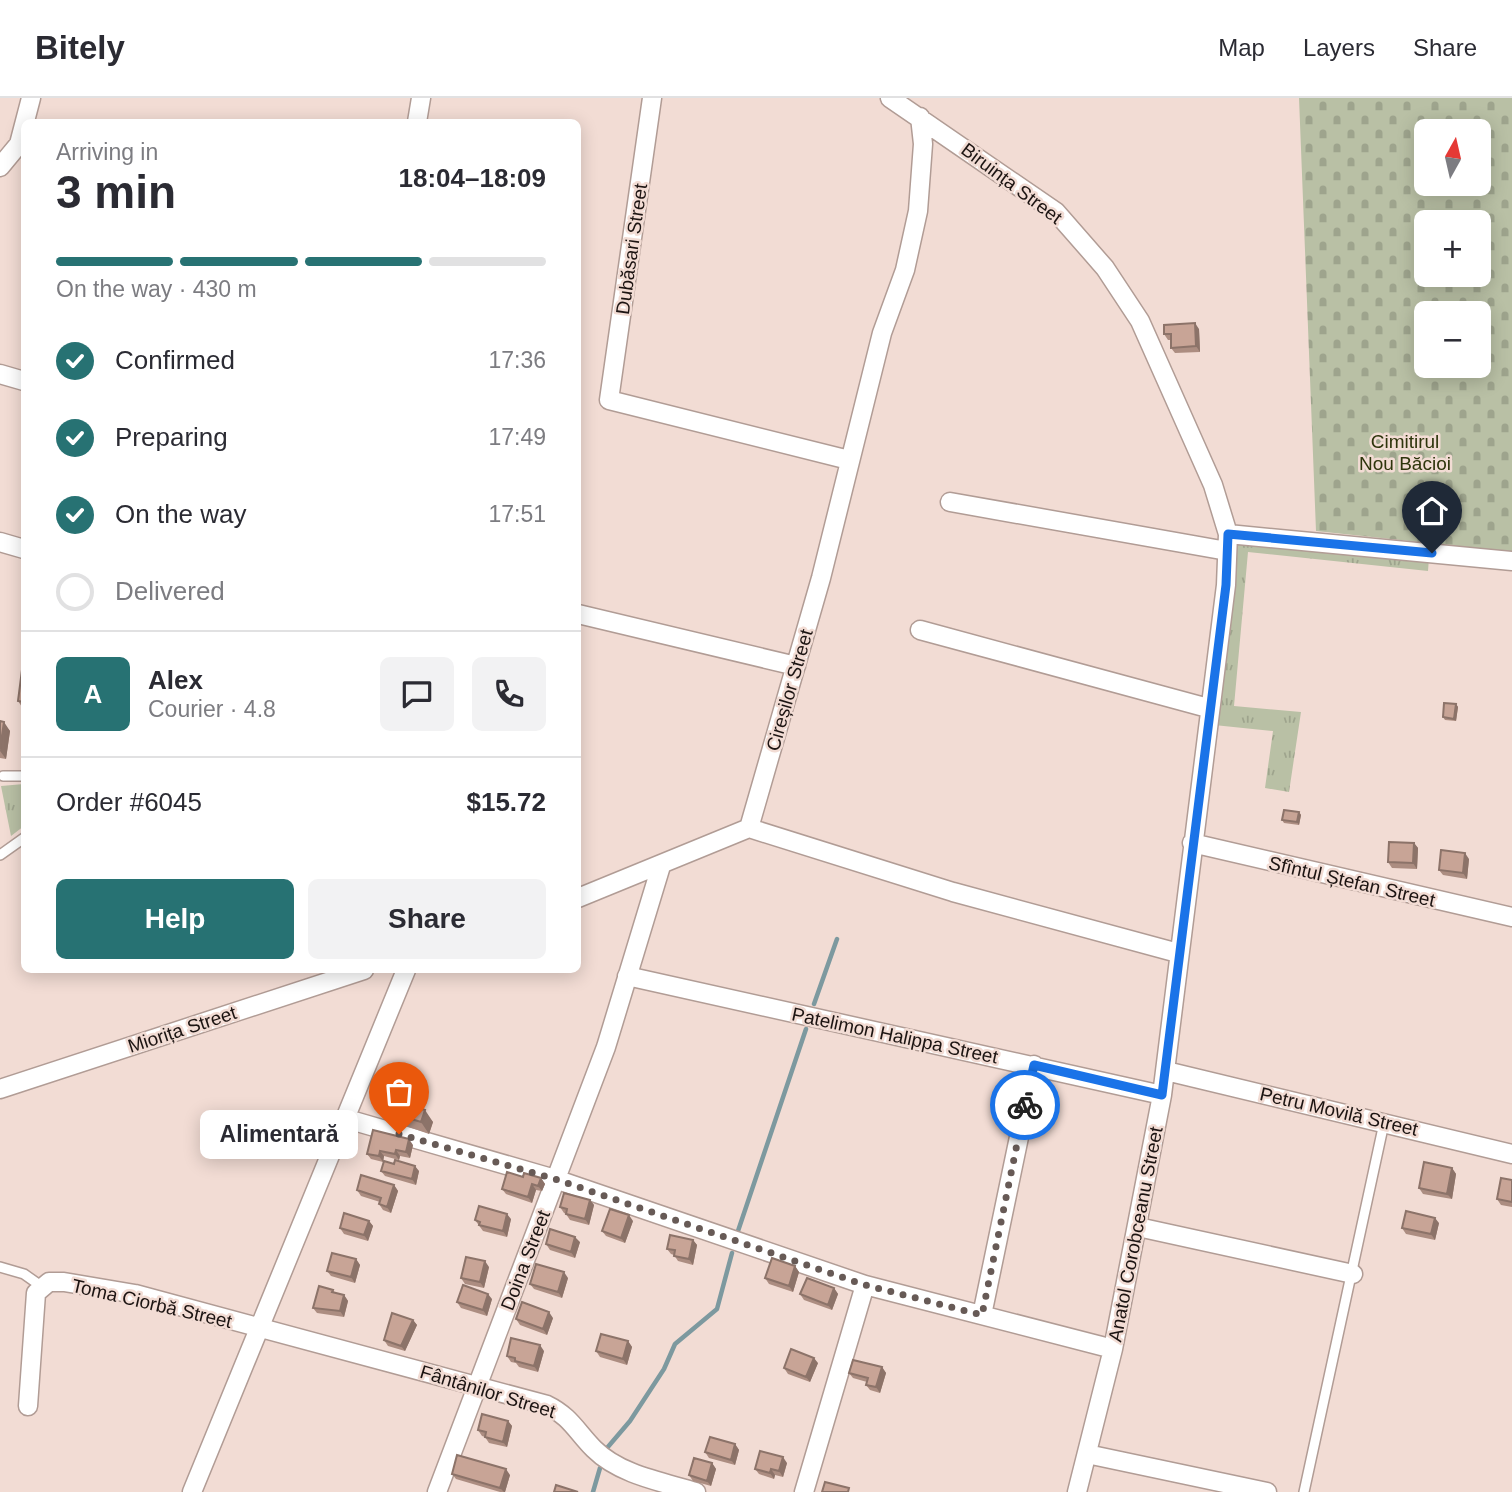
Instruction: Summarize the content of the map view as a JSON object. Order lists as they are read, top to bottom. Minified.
{"streets":{"street":["Biruința Street","Dubăsari Street","Cireșilor Street","Sfîntul Ștefan Street","Miorița Street","Patelimon Halippa Street","Petru Movilă Street","Anatol Corobceanu Street","Doina Street","Toma Ciorbă Street","Fântânilor Street"]},"crossings":[["Biruința Street","Cireșilor Street"],["Biruința Street","Anatol Corobceanu Street"],["Dubăsari Street","Cireșilor Street"],["Sfîntul Ștefan Street","Anatol Corobceanu Street"],["Patelimon Halippa Street","Anatol Corobceanu Street"],["Patelimon Halippa Street","Doina Street"],["Petru Movilă Street","Anatol Corobceanu Street"],["Doina Street","Fântânilor Street"],["Toma Ciorbă Street","Fântânilor Street"]],"parks":["Cimitirul Nou Băcioi"],"places":["Alimentară"],"north":"top","page":{"header":"Bitely","nav":["Map","Layers","Share"],"map_buttons":["+","−"],"heading":["3 min","Arriving in","18:04–18:09"],"panel":["Alex","Courier · 4.8","Order #6045","$15.72"],"bar":"On the way · 430 m","list":[["Confirmed","17:36"],["Preparing","17:49"],["On the way","17:51"],"Delivered"],"round":"A","buttons":["Help","Share"],"bubble":"Alimentară"}}
